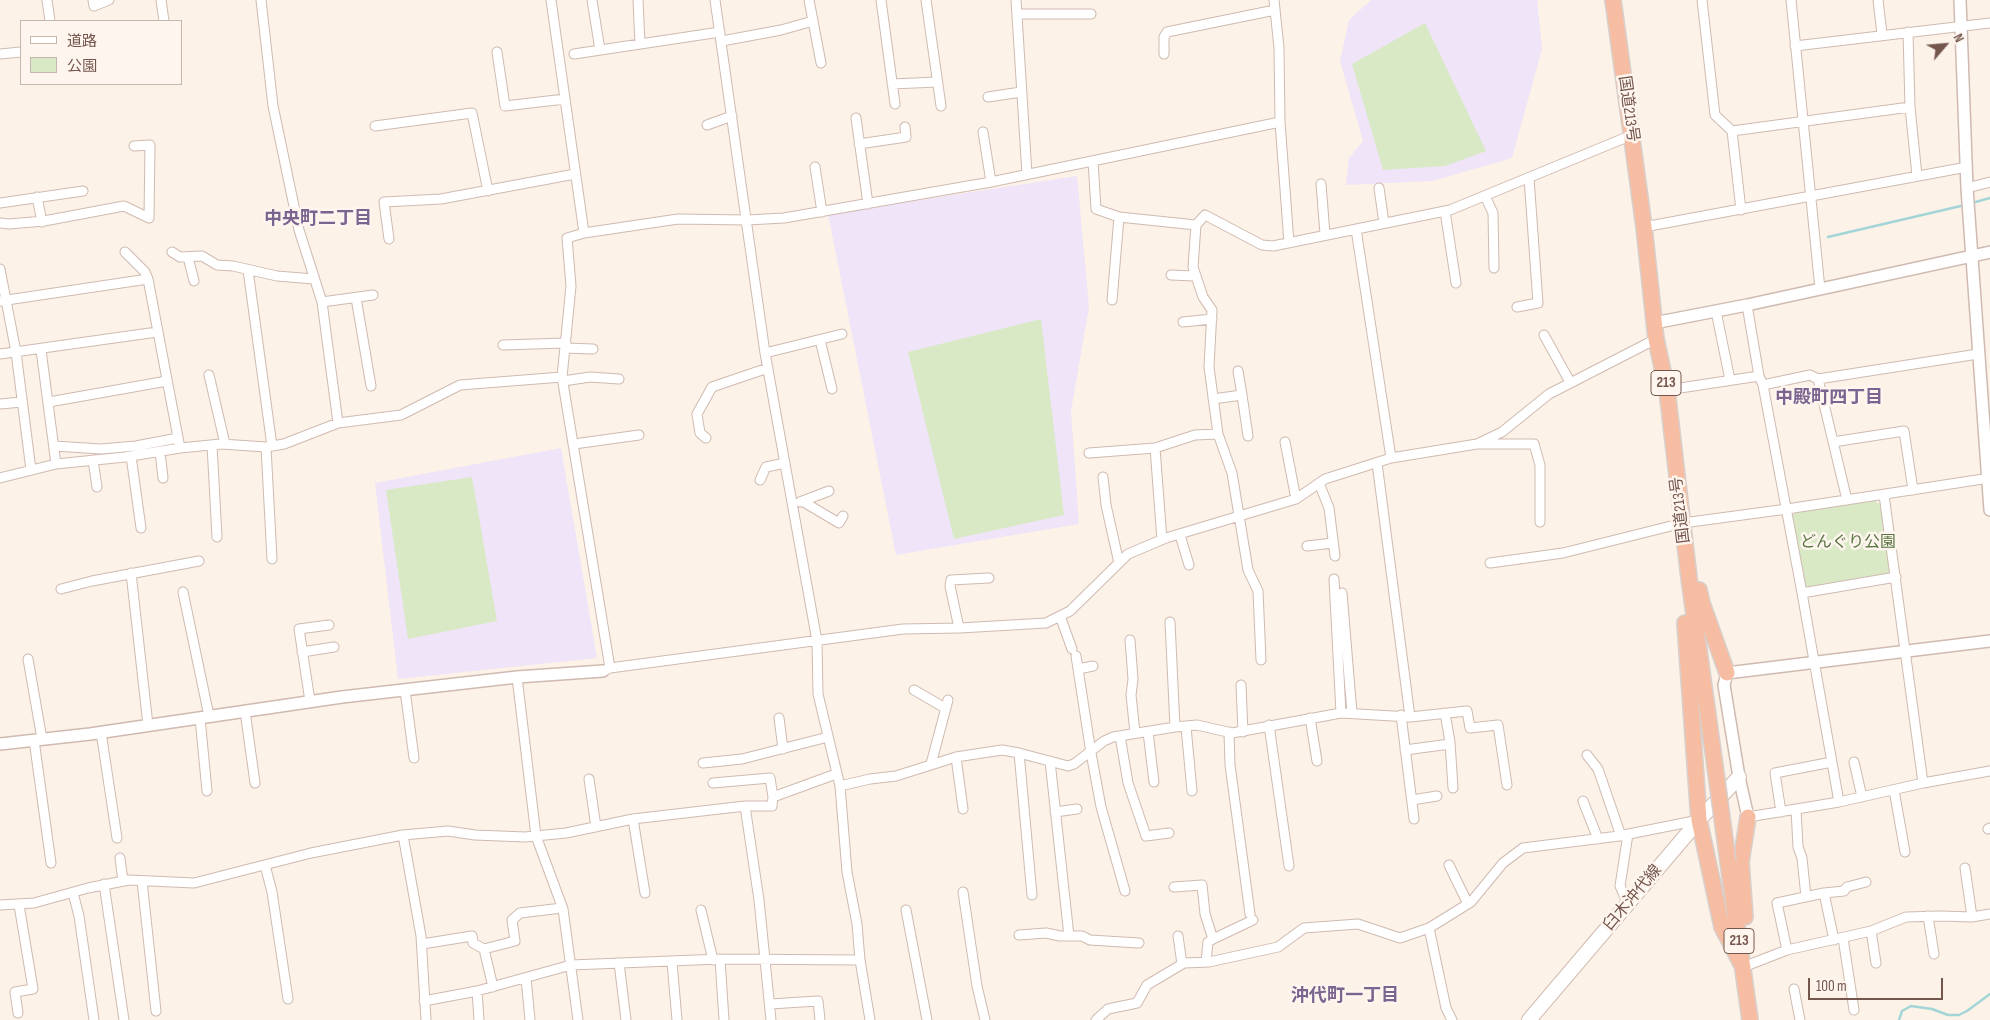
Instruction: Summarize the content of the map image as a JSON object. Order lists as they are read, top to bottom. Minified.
{"streets":{"highway":["国道213号","213"],"main road":["臼木沖代線"]},"districts":["中央町二丁目","中殿町四丁目","沖代町一丁目"],"parks":["どんぐり公園"],"legend":["道路","公園"],"scale_bar":"100 m","north":"top right"}
